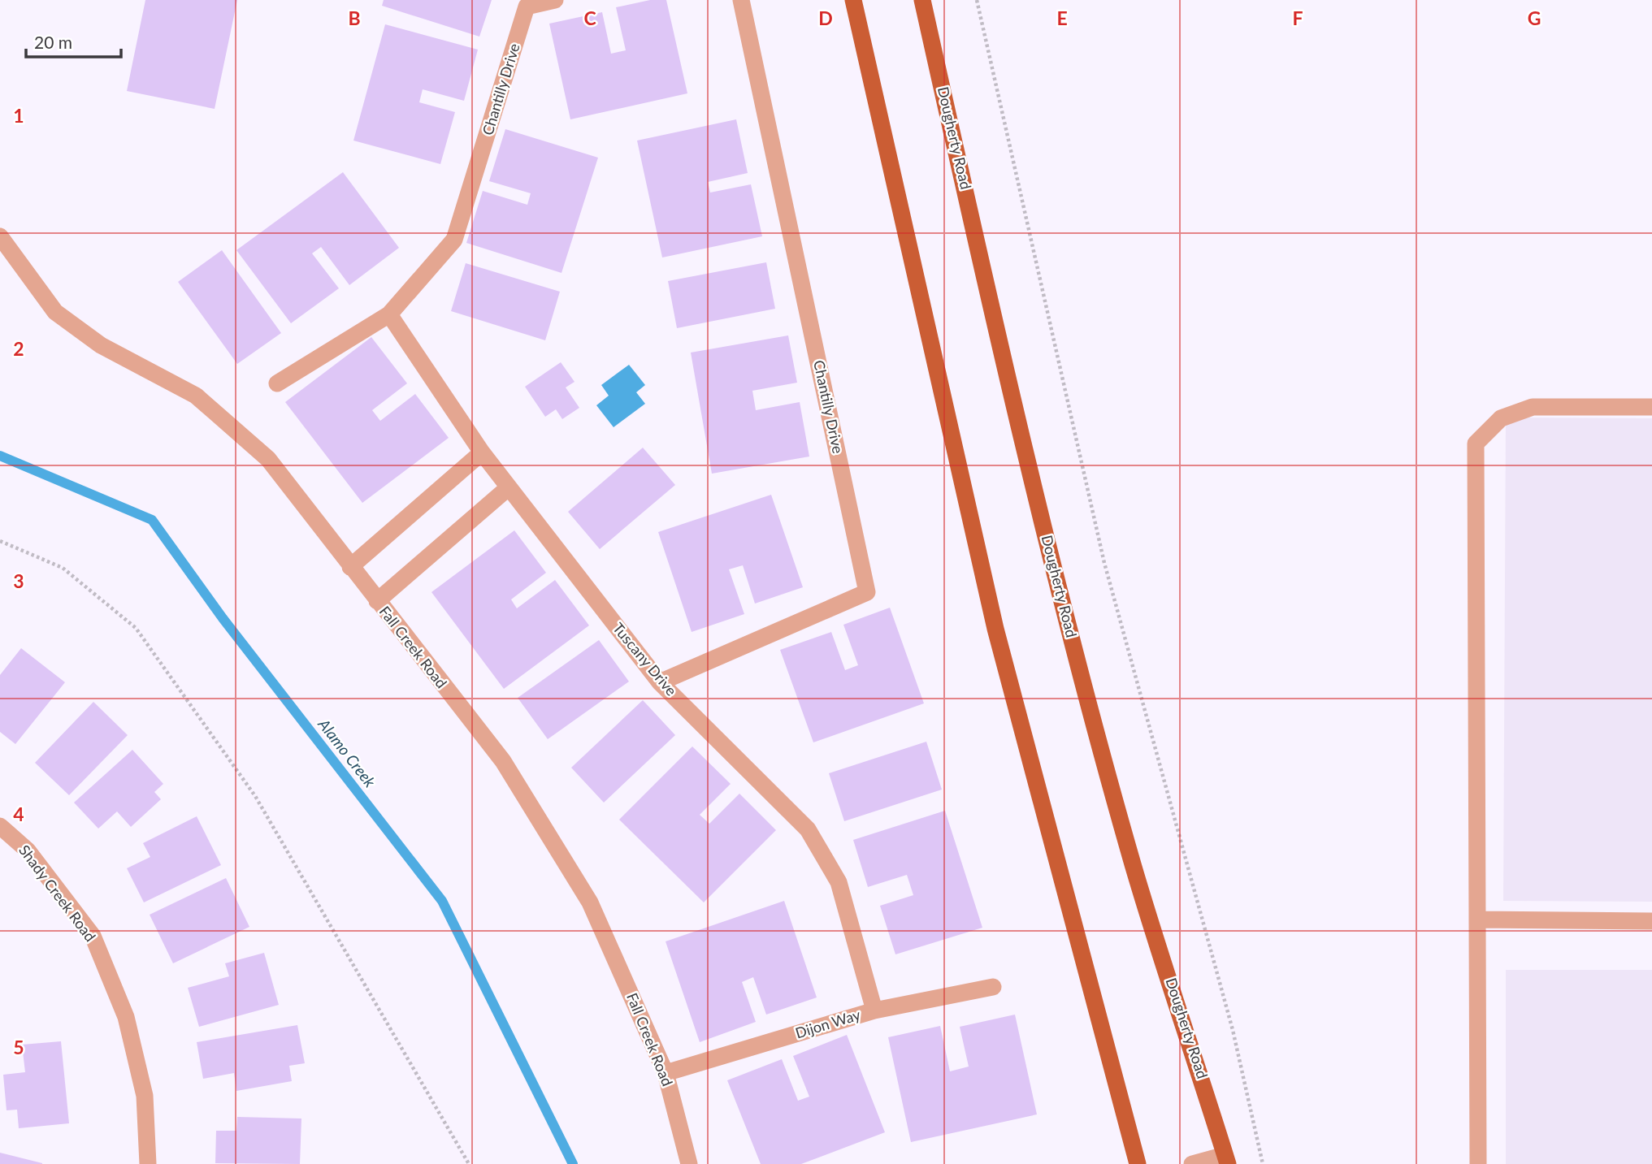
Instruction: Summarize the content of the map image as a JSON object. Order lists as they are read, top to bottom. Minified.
{"streets":{"main road":["Dougherty Road"],"street":["Chantilly Drive","Fall Creek Road","Tuscany Drive","Shady Creek Road","Dijon Way"]},"crossings":[["Chantilly Drive","Tuscany Drive"],["Fall Creek Road","Dijon Way"],["Tuscany Drive","Dijon Way"]],"water":["Alamo Creek"],"scale_bar":"20 m","grid":{"columns":["B","C","D","E","F","G"],"rows":["1","2","3","4","5"]}}
